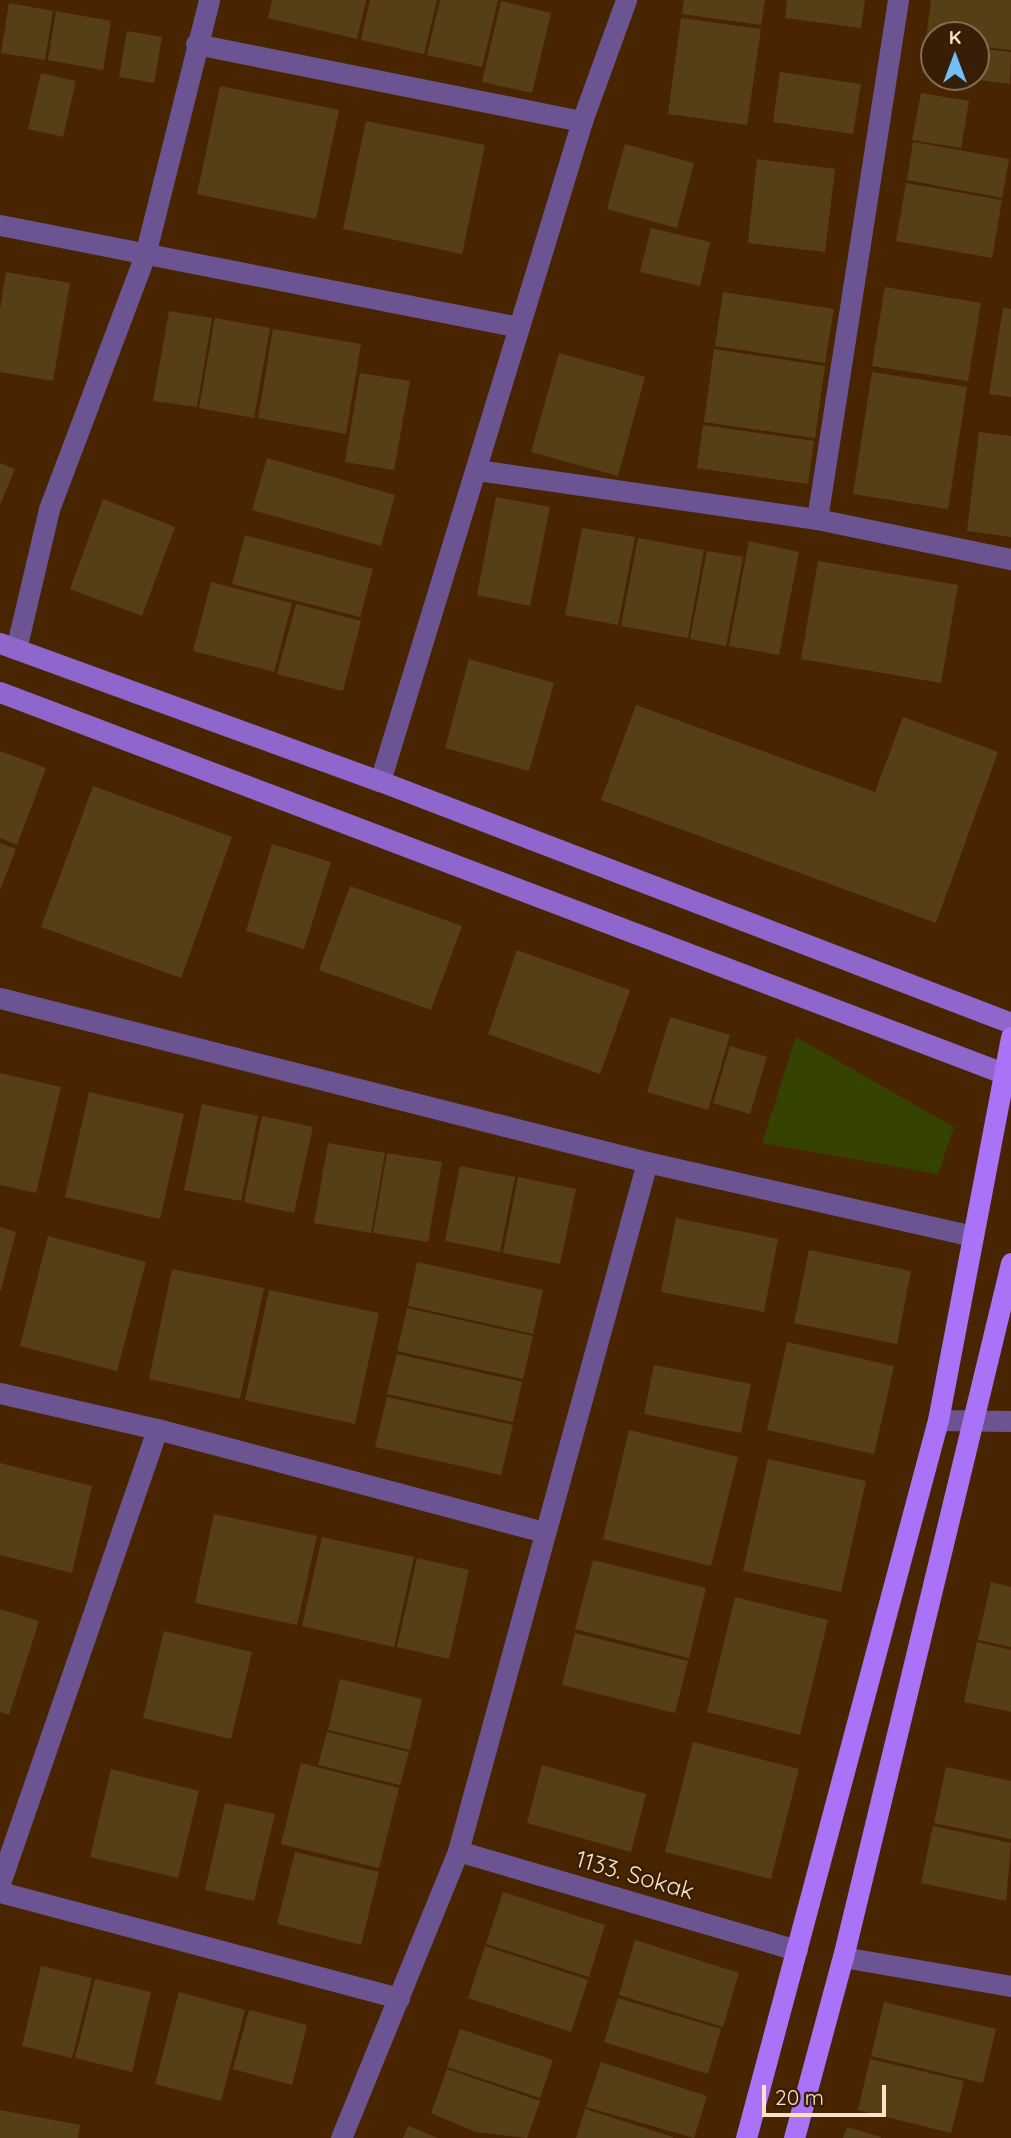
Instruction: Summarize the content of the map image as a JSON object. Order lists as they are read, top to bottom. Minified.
{"streets":{"street":["1133. Sokak"]},"scale_bar":"20 m","north":"top"}
